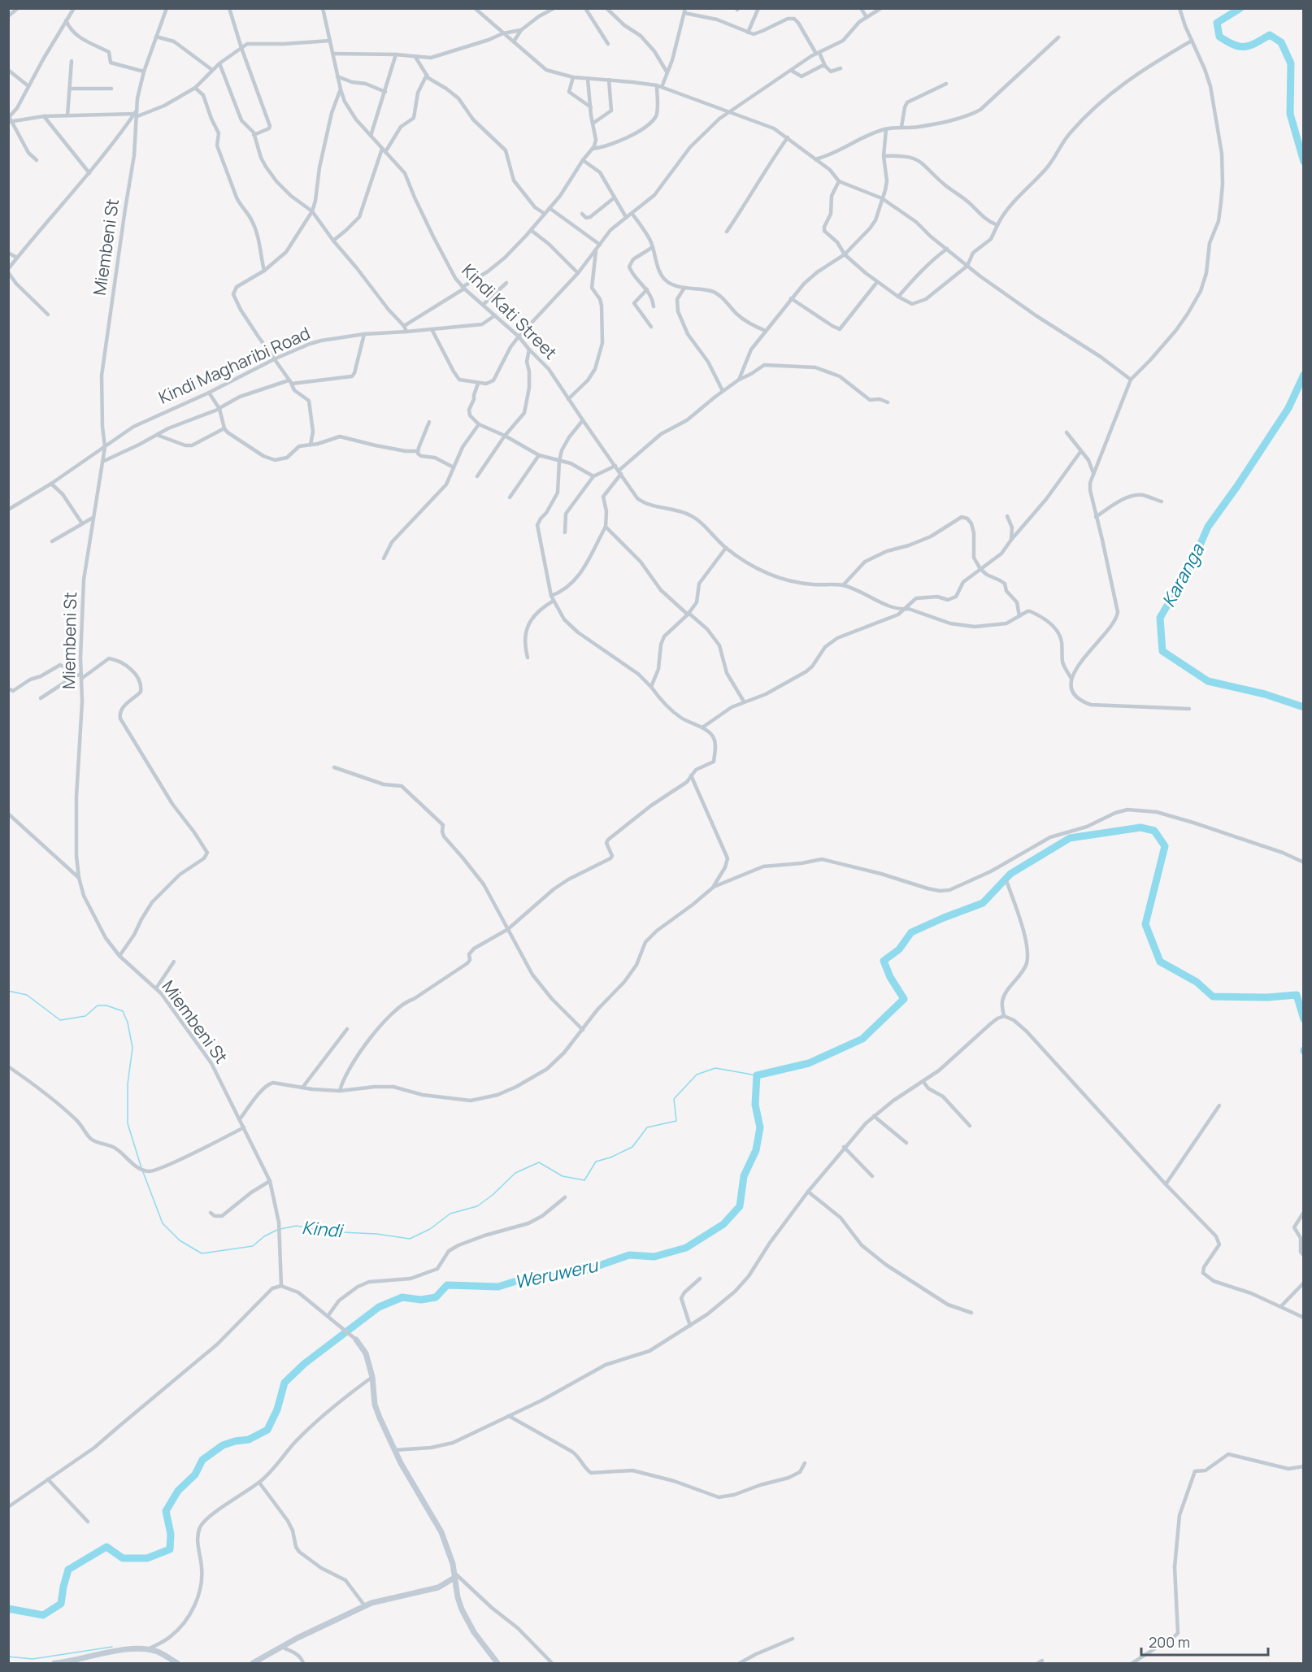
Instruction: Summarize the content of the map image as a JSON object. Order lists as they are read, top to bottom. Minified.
{"streets":{"street":["Miembeni St","Kindi Kati Street","Kindi Magharibi Road"]},"crossings":[["Miembeni St","Kindi Magharibi Road"],["Kindi Kati Street","Kindi Magharibi Road"]],"water":["Karanga","Kindi","Weruweru"],"scale_bar":"200 m"}
